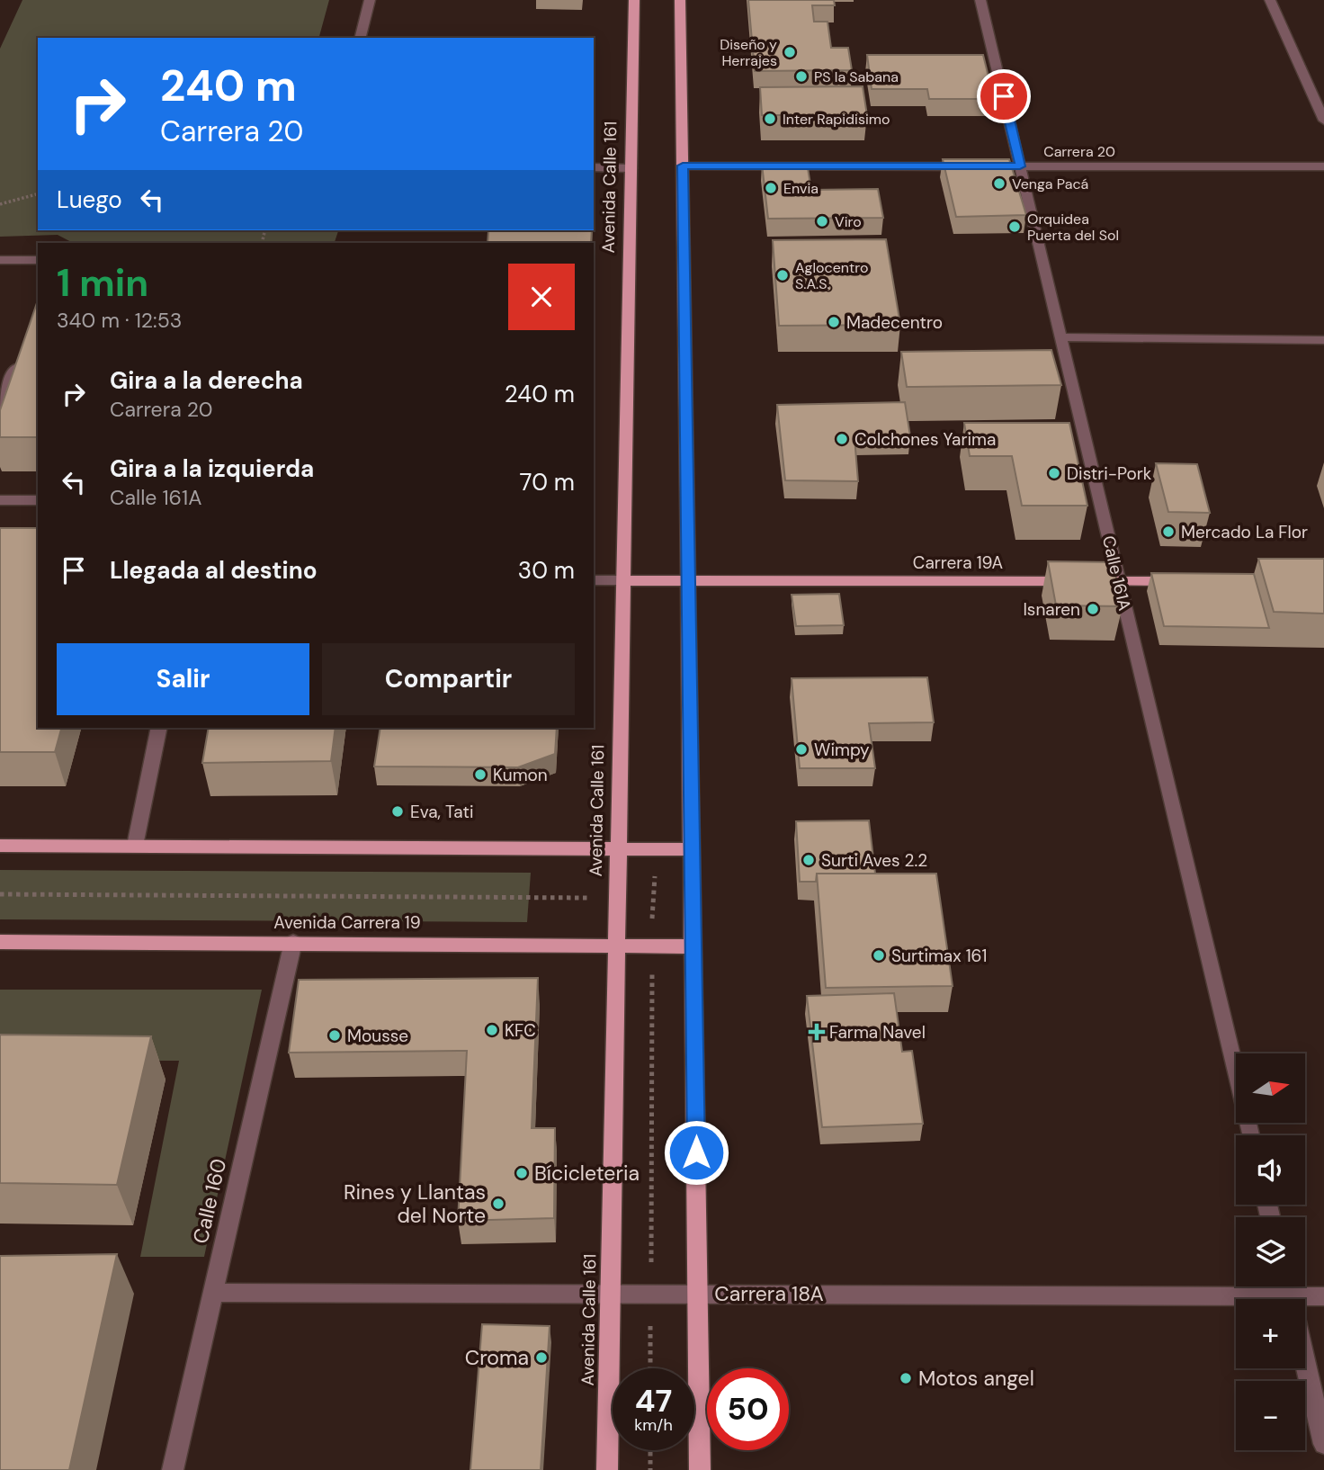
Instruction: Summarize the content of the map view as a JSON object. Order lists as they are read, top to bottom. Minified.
{"streets":{"main road":["Avenida Calle 161","Carrera 19A","Avenida Carrera 19"],"street":["Carrera 20","Calle 161A","Calle 160","Carrera 18A"]},"crossings":[["Carrera 20","Calle 161A"],["Avenida Calle 161","Carrera 19A"],["Avenida Calle 161","Avenida Carrera 19"],["Avenida Calle 161","Carrera 18A"],["Carrera 19A","Calle 161A"],["Avenida Carrera 19","Calle 160"],["Calle 160","Carrera 18A"]],"places":{"other":["Diseño y Herrajes","PS la Sabana","Inter Rapidisimo","Venga Pacá","Envia","Viro","Orquidea Puerta del Sol","Aglocentro S.A.S.","Madecentro","Colchones Yarima","Distri-Pork","Mercado La Flor","Isnaren","Wimpy","Kumon","Eva, Tati","Surti Aves 2.2","Surtimax 161","KFC","Mousse","Bícicleteria","Rines y Llantas del Norte","Croma","Motos angel"],"health":["Farma Navel"]},"north":"right","page":{"turn":["240 m","Carrera 20"],"then":"Luego","heading":["1 min","340 m · 12:53"],"list":[{"name":"Gira a la derecha","note":"Carrera 20","value":"240 m"},{"name":"Gira a la izquierda","note":"Calle 161A","value":"70 m"},{"name":"Llegada al destino","value":"30 m"}],"buttons":["Salir","Compartir"],"map_buttons":["+","−"],"speed":"47 km/h","limit":"50"}}
